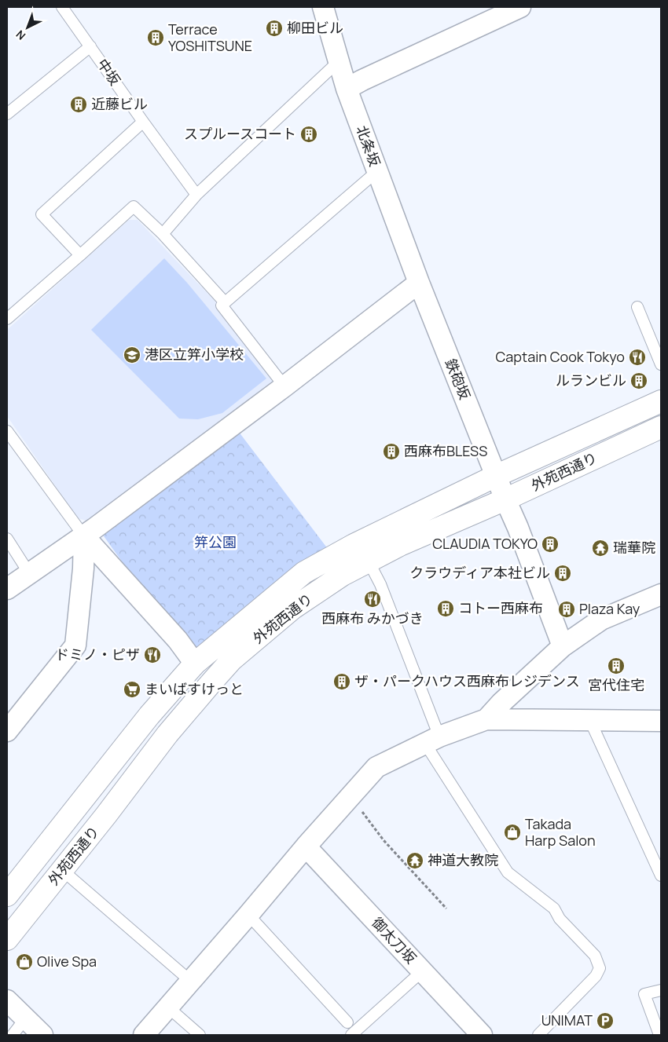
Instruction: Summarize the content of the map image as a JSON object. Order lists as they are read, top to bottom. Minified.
{"streets":{"main road":["外苑西通り"],"street":["北条坂","鉄砲坂","御太刀坂"],"lane":["中坂"]},"crossings":[["北条坂","鉄砲坂"],["鉄砲坂","外苑西通り"]],"parks":["笄公園"],"places":{"building":["柳田ビル","Terrace YOSHITSUNE","近藤ビル","スプルースコート","ルランビル","西麻布BLESS","CLAUDIA TOKYO","クラウディア本社ビル","コトー西麻布","Plaza Kay","宮代住宅","ザ・パークハウス西麻布レジデンス"],"school or university":["港区立笄小学校"],"restaurant":["Captain Cook Tokyo","西麻布 みかづき","ドミノ・ピザ"],"temple":["瑞華院","神道大教院"],"supermarket":["まいばすけっと"],"shop":["Takada Harp Salon","Olive Spa"],"parking":["UNIMAT"]},"north":"bottom left"}
